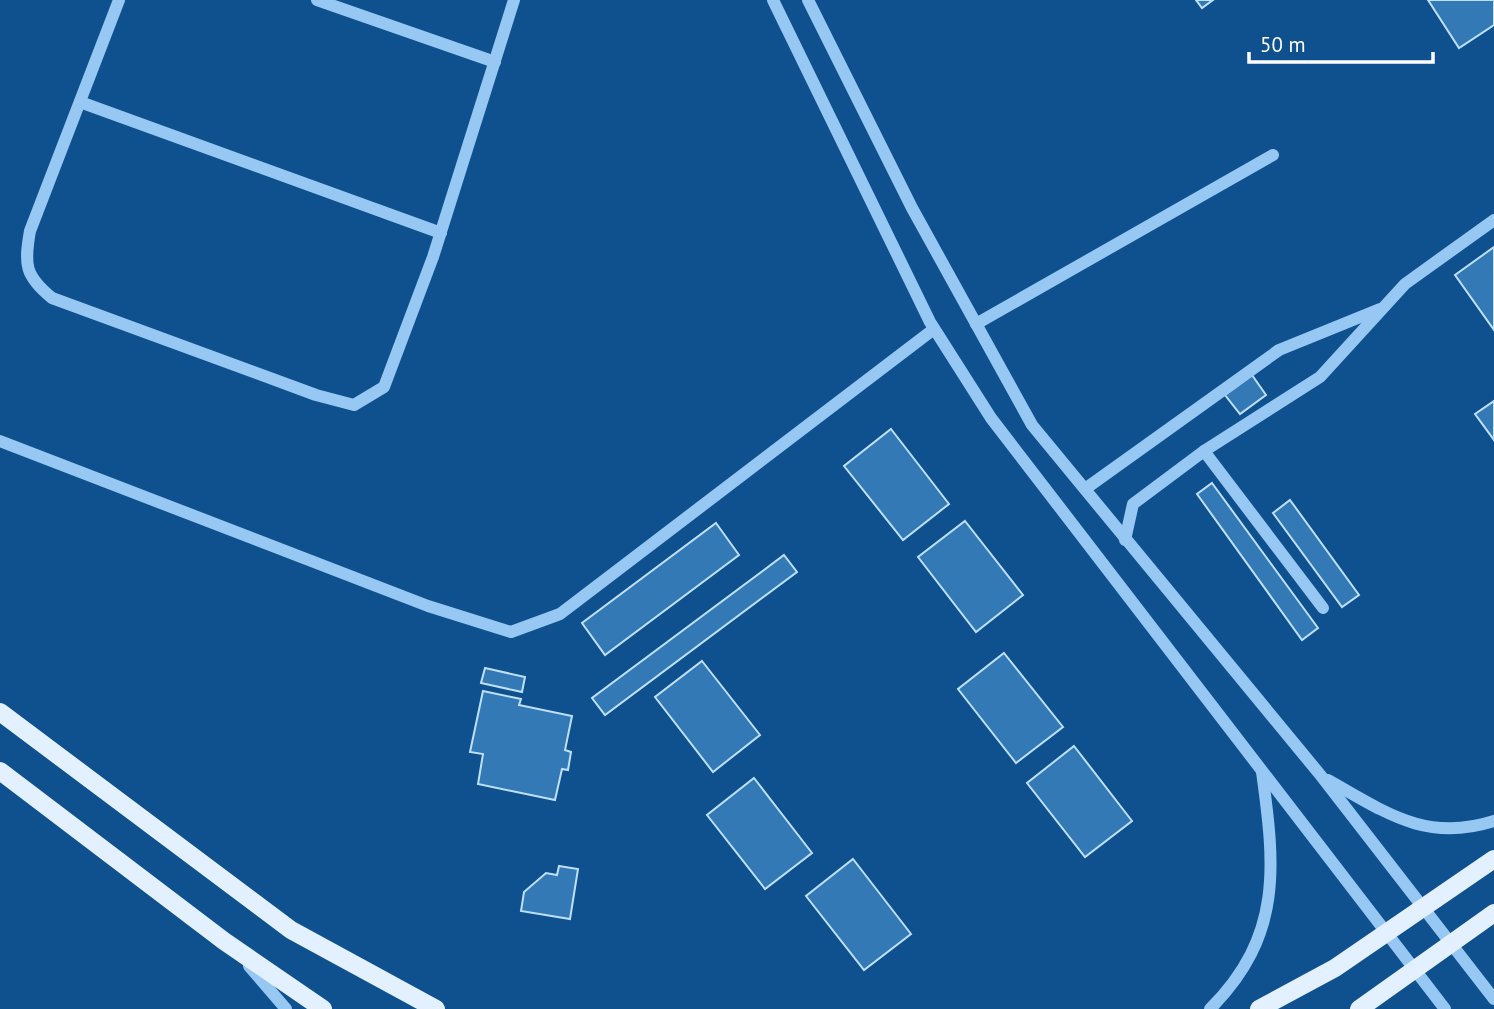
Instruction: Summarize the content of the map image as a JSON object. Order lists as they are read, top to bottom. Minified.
{"scale_bar":"50 m"}
